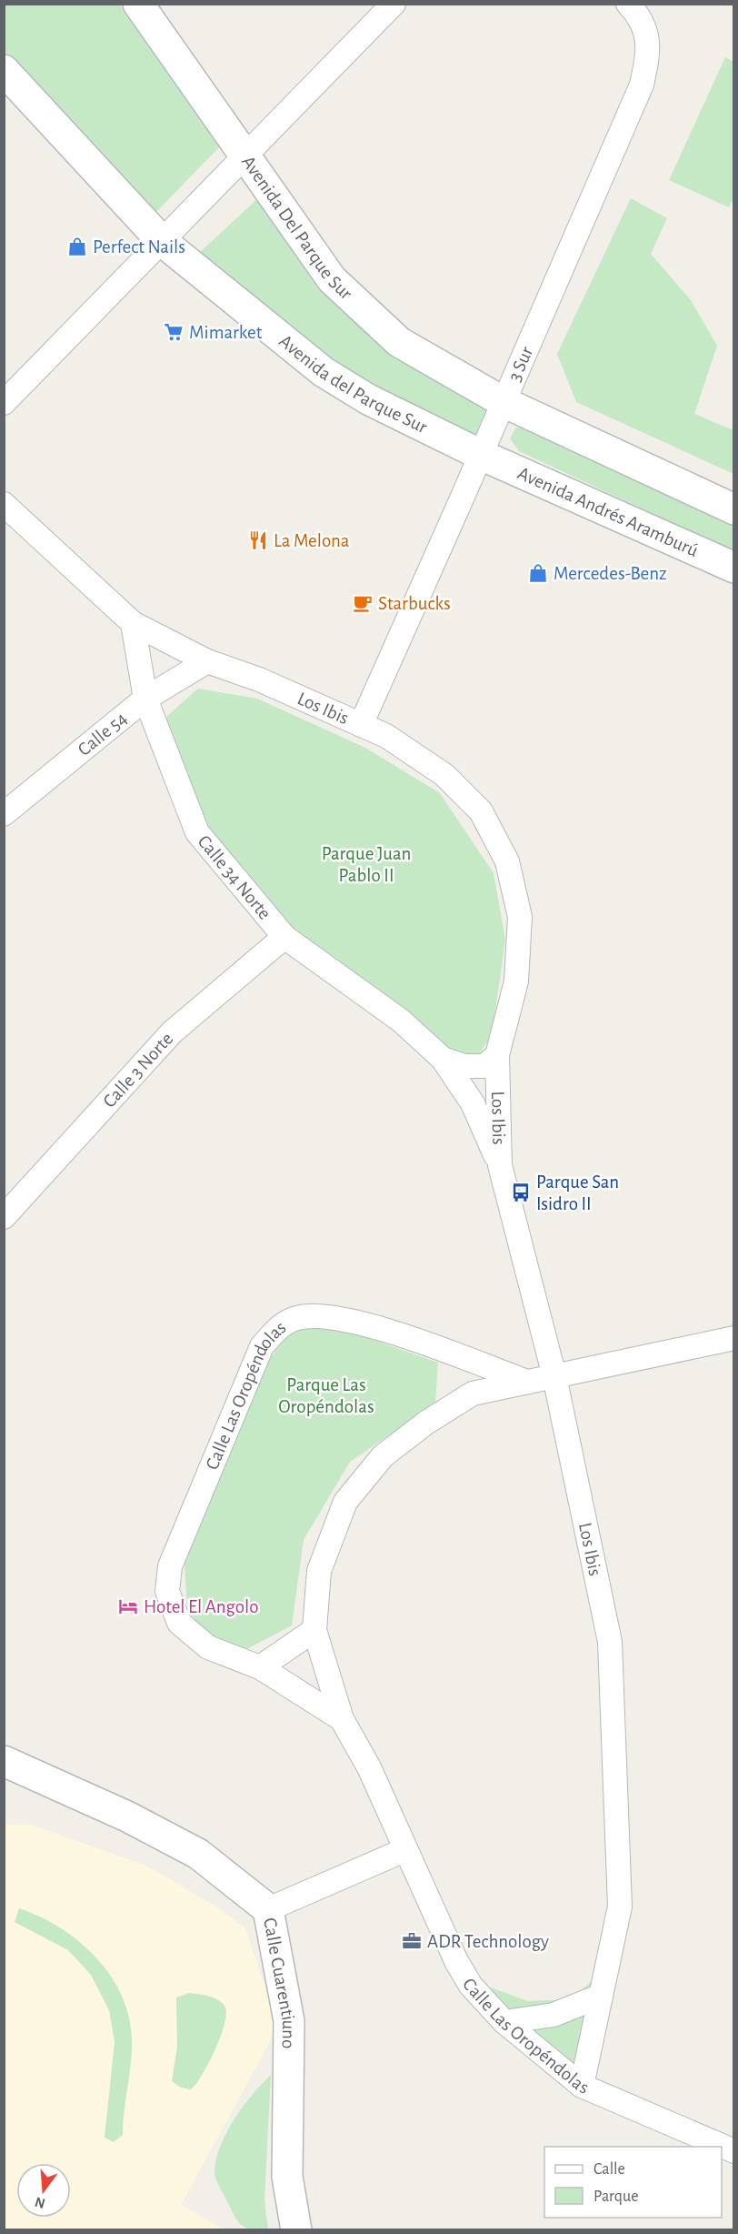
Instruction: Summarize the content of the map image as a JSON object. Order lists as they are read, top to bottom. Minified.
{"streets":{"main road":["Avenida Del Parque Sur","Avenida del Parque Sur","Avenida Andrés Aramburú","Calle Cuarentiuno"],"street":["3 Sur","Los Ibis","Calle 54","Calle 34 Norte","Calle 3 Norte","Calle Las Oropéndolas"]},"crossings":[["Avenida Del Parque Sur","3 Sur"],["3 Sur","Avenida del Parque Sur"],["3 Sur","Avenida Andrés Aramburú"],["3 Sur","Los Ibis"],["Avenida del Parque Sur","Avenida Andrés Aramburú"],["Los Ibis","Calle 54"],["Los Ibis","Calle 34 Norte"],["Los Ibis","Calle Las Oropéndolas"],["Calle 54","Calle 34 Norte"],["Calle 34 Norte","Calle 3 Norte"]],"parks":["Parque Juan Pablo II","Parque Las Oropéndolas"],"places":{"shop":["Perfect Nails","Mercedes-Benz"],"supermarket":["Mimarket"],"restaurant":["La Melona"],"cafe":["Starbucks"],"bus stop":["Parque San Isidro II"],"hotel":["Hotel El Angolo"],"office":["ADR Technology"]},"legend":["Calle","Parque"],"north":"bottom"}
